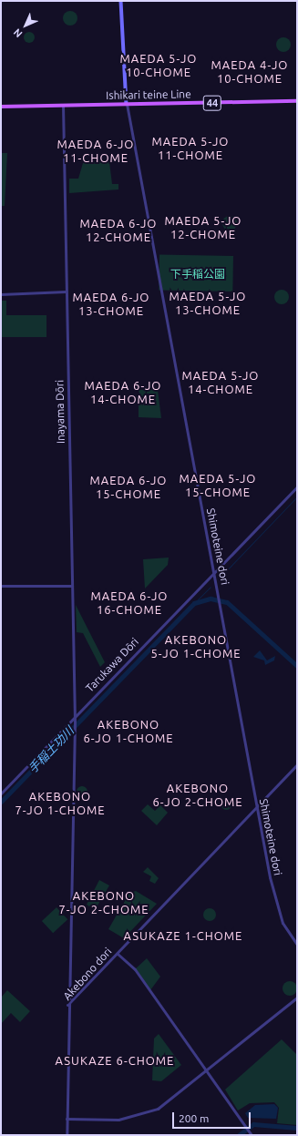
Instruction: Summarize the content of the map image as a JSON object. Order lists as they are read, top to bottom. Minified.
{"streets":{"main road":["Ishikari teine Line","44"],"street":["Inayama Dōri","Shimoteine dori","Tarukawa Dōri","Akebono dori"]},"crossings":[["Ishikari teine Line","Inayama Dōri"],["Ishikari teine Line","Shimoteine dori"],["Inayama Dōri","Tarukawa Dōri"],["Inayama Dōri","Akebono dori"],["Shimoteine dori","Tarukawa Dōri"],["Shimoteine dori","Akebono dori"]],"districts":["MAEDA 5-JO 10-CHOME","MAEDA 4-JO 10-CHOME","MAEDA 5-JO 11-CHOME","MAEDA 6-JO 11-CHOME","MAEDA 5-JO 12-CHOME","MAEDA 6-JO 12-CHOME","MAEDA 5-JO 13-CHOME","MAEDA 6-JO 13-CHOME","MAEDA 5-JO 14-CHOME","MAEDA 6-JO 14-CHOME","MAEDA 5-JO 15-CHOME","MAEDA 6-JO 15-CHOME","MAEDA 6-JO 16-CHOME","AKEBONO 5-JO 1-CHOME","AKEBONO 6-JO 1-CHOME","AKEBONO 6-JO 2-CHOME","AKEBONO 7-JO 1-CHOME","AKEBONO 7-JO 2-CHOME","ASUKAZE 1-CHOME","ASUKAZE 6-CHOME"],"water":["手稲土功川"],"parks":["下手稲公園"],"scale_bar":"200 m","north":"bottom left"}
